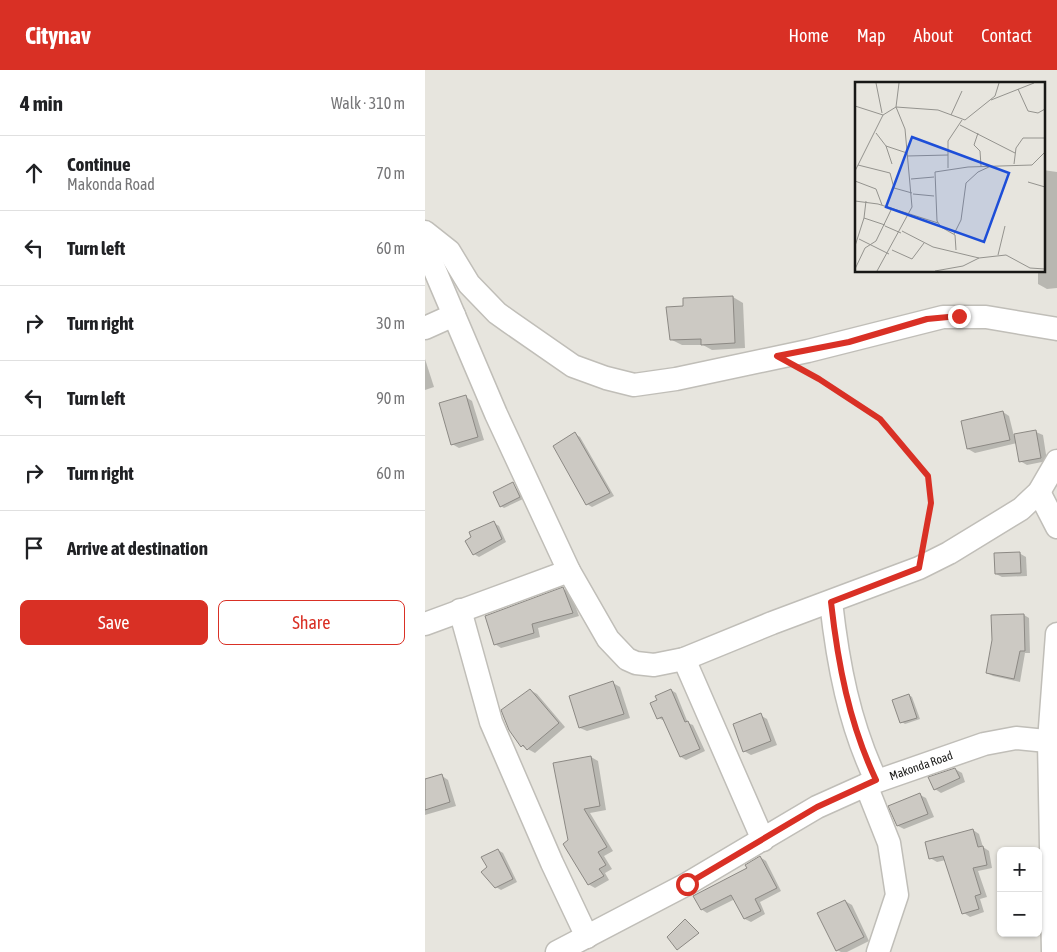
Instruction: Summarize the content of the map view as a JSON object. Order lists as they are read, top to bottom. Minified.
{"streets":{"street":["Makonda Road"]},"page":{"header":"Citynav","nav":["Home","Map","About","Contact"],"heading":["4 min","Walk · 310 m"],"list":[["Continue","Makonda Road","70 m"],["Turn left","60 m"],["Turn right","30 m"],["Turn left","90 m"],["Turn right","60 m"],"Arrive at destination"],"buttons":["Save","Share"],"map_buttons":["+","−"]}}
